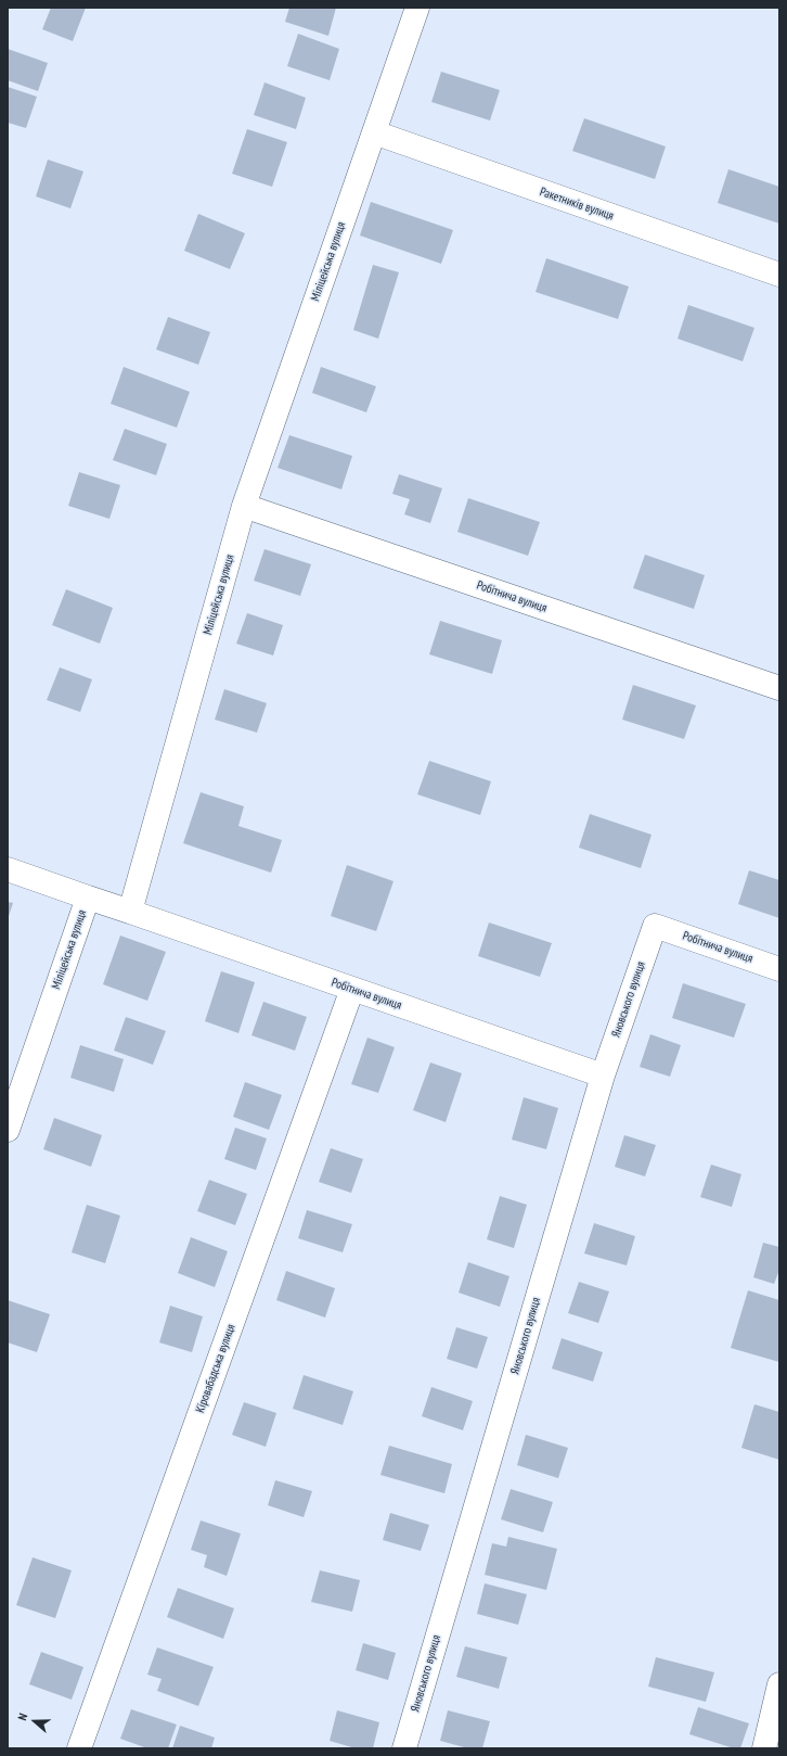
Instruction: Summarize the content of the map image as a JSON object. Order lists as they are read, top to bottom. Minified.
{"streets":{"street":["Ракетників вулиця","Міліцейська вулиця","Робітнича вулиця","Яновського вулиця","Кіровабадська вулиця"]},"crossings":[["Ракетників вулиця","Міліцейська вулиця"],["Міліцейська вулиця","Робітнича вулиця"],["Робітнича вулиця","Яновського вулиця"],["Робітнича вулиця","Кіровабадська вулиця"]],"north":"left"}
